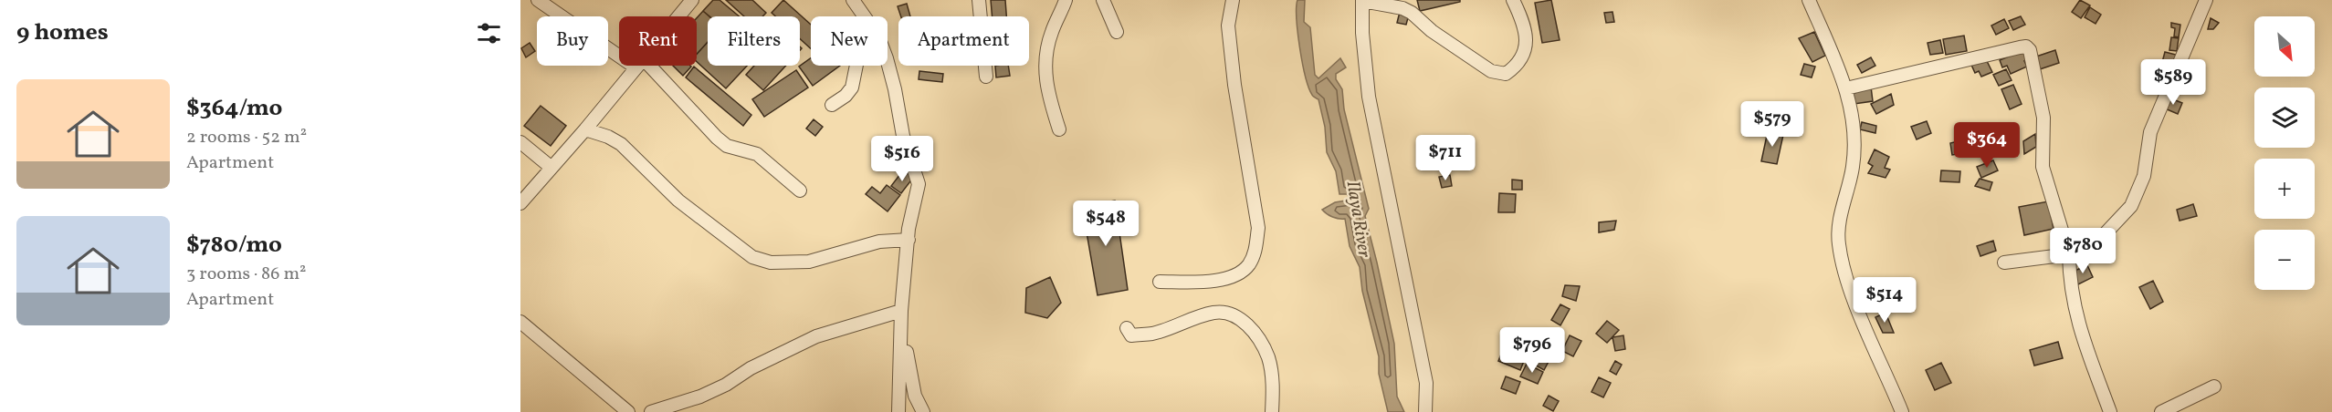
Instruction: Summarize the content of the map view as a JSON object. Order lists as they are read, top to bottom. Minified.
{"water":["Ilaya River"],"north":"bottom right","page":{"heading":"9 homes","map_buttons":["+","−"],"chip":["Buy","Rent","Filters","New","Apartment"],"price":["$589","$579","$364","$711","$516","$548","$780","$514","$796"],"list":[{"name":"$364/mo","note":"2 rooms · 52 m² · Apartment"},{"name":"$780/mo","note":"3 rooms · 86 m² · Apartment"}]}}
